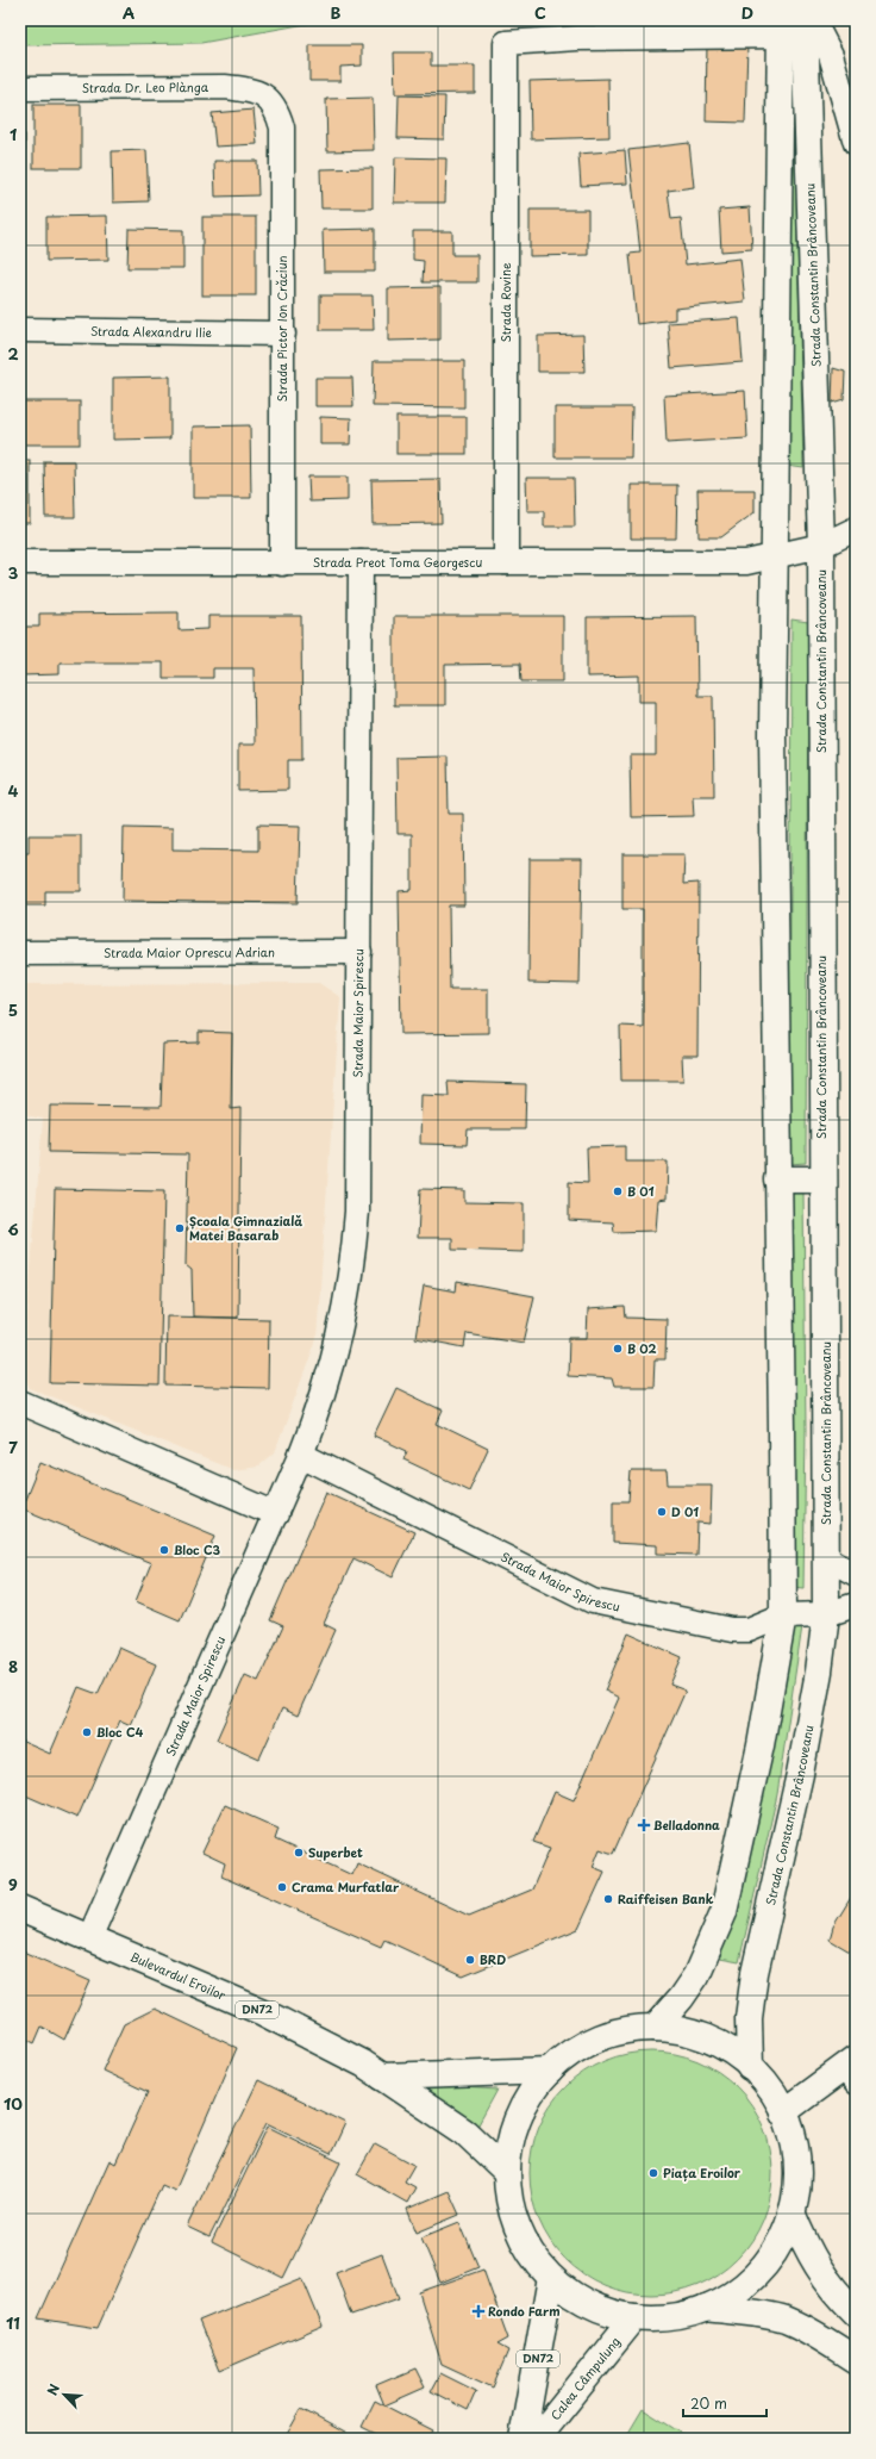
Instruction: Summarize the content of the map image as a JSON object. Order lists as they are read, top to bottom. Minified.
{"streets":{"main road":["Strada Constantin Brâncoveanu","Bulevardul Eroilor","DN72","Calea Câmpulung"],"street":["Strada Dr. Leo Plànga","Strada Rovine","Strada Pictor Ion Crăciun","Strada Alexandru Ilie","Strada Preot Toma Georgescu","Strada Maior Oprescu Adrian","Strada Maior Spirescu"]},"crossings":[["Strada Dr. Leo Plànga","Strada Pictor Ion Crăciun"],["Strada Constantin Brâncoveanu","Strada Preot Toma Georgescu"],["Strada Rovine","Strada Preot Toma Georgescu"],["Strada Pictor Ion Crăciun","Strada Alexandru Ilie"],["Strada Pictor Ion Crăciun","Strada Preot Toma Georgescu"],["Strada Preot Toma Georgescu","Strada Maior Spirescu"],["Strada Maior Oprescu Adrian","Strada Maior Spirescu"],["Strada Maior Spirescu","Bulevardul Eroilor"]],"places":{"other":["B 01","Școala Gimnazială Matei Basarab","B 02","D 01","Bloc C3","Bloc C4","Superbet","Crama Murfatlar","Raiffeisen Bank","BRD","Piața Eroilor"],"health":["Belladonna","Rondo Farm"]},"scale_bar":"20 m","north":"top left","grid":{"columns":["A","B","C","D"],"rows":["1","2","3","4","5","6","7","8","9","10","11"]}}
